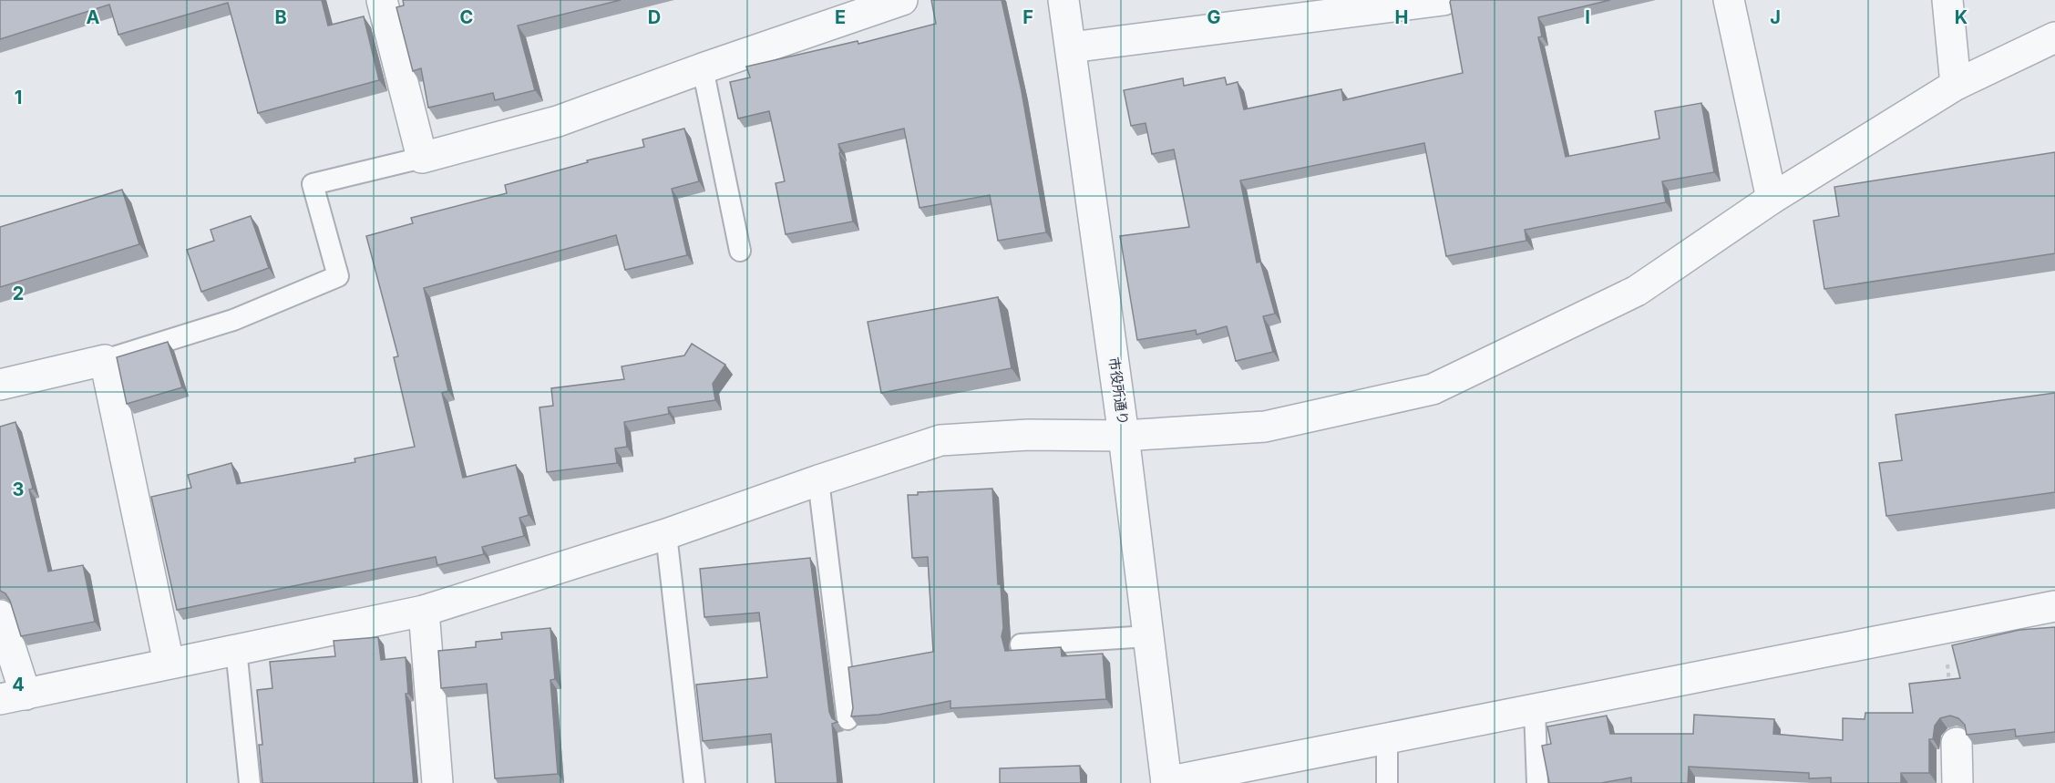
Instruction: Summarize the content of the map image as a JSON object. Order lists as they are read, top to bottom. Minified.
{"streets":{"street":["市役所通り"]},"grid":{"columns":["A","B","C","D","E","F","G","H","I","J","K"],"rows":["1","2","3","4"]}}
